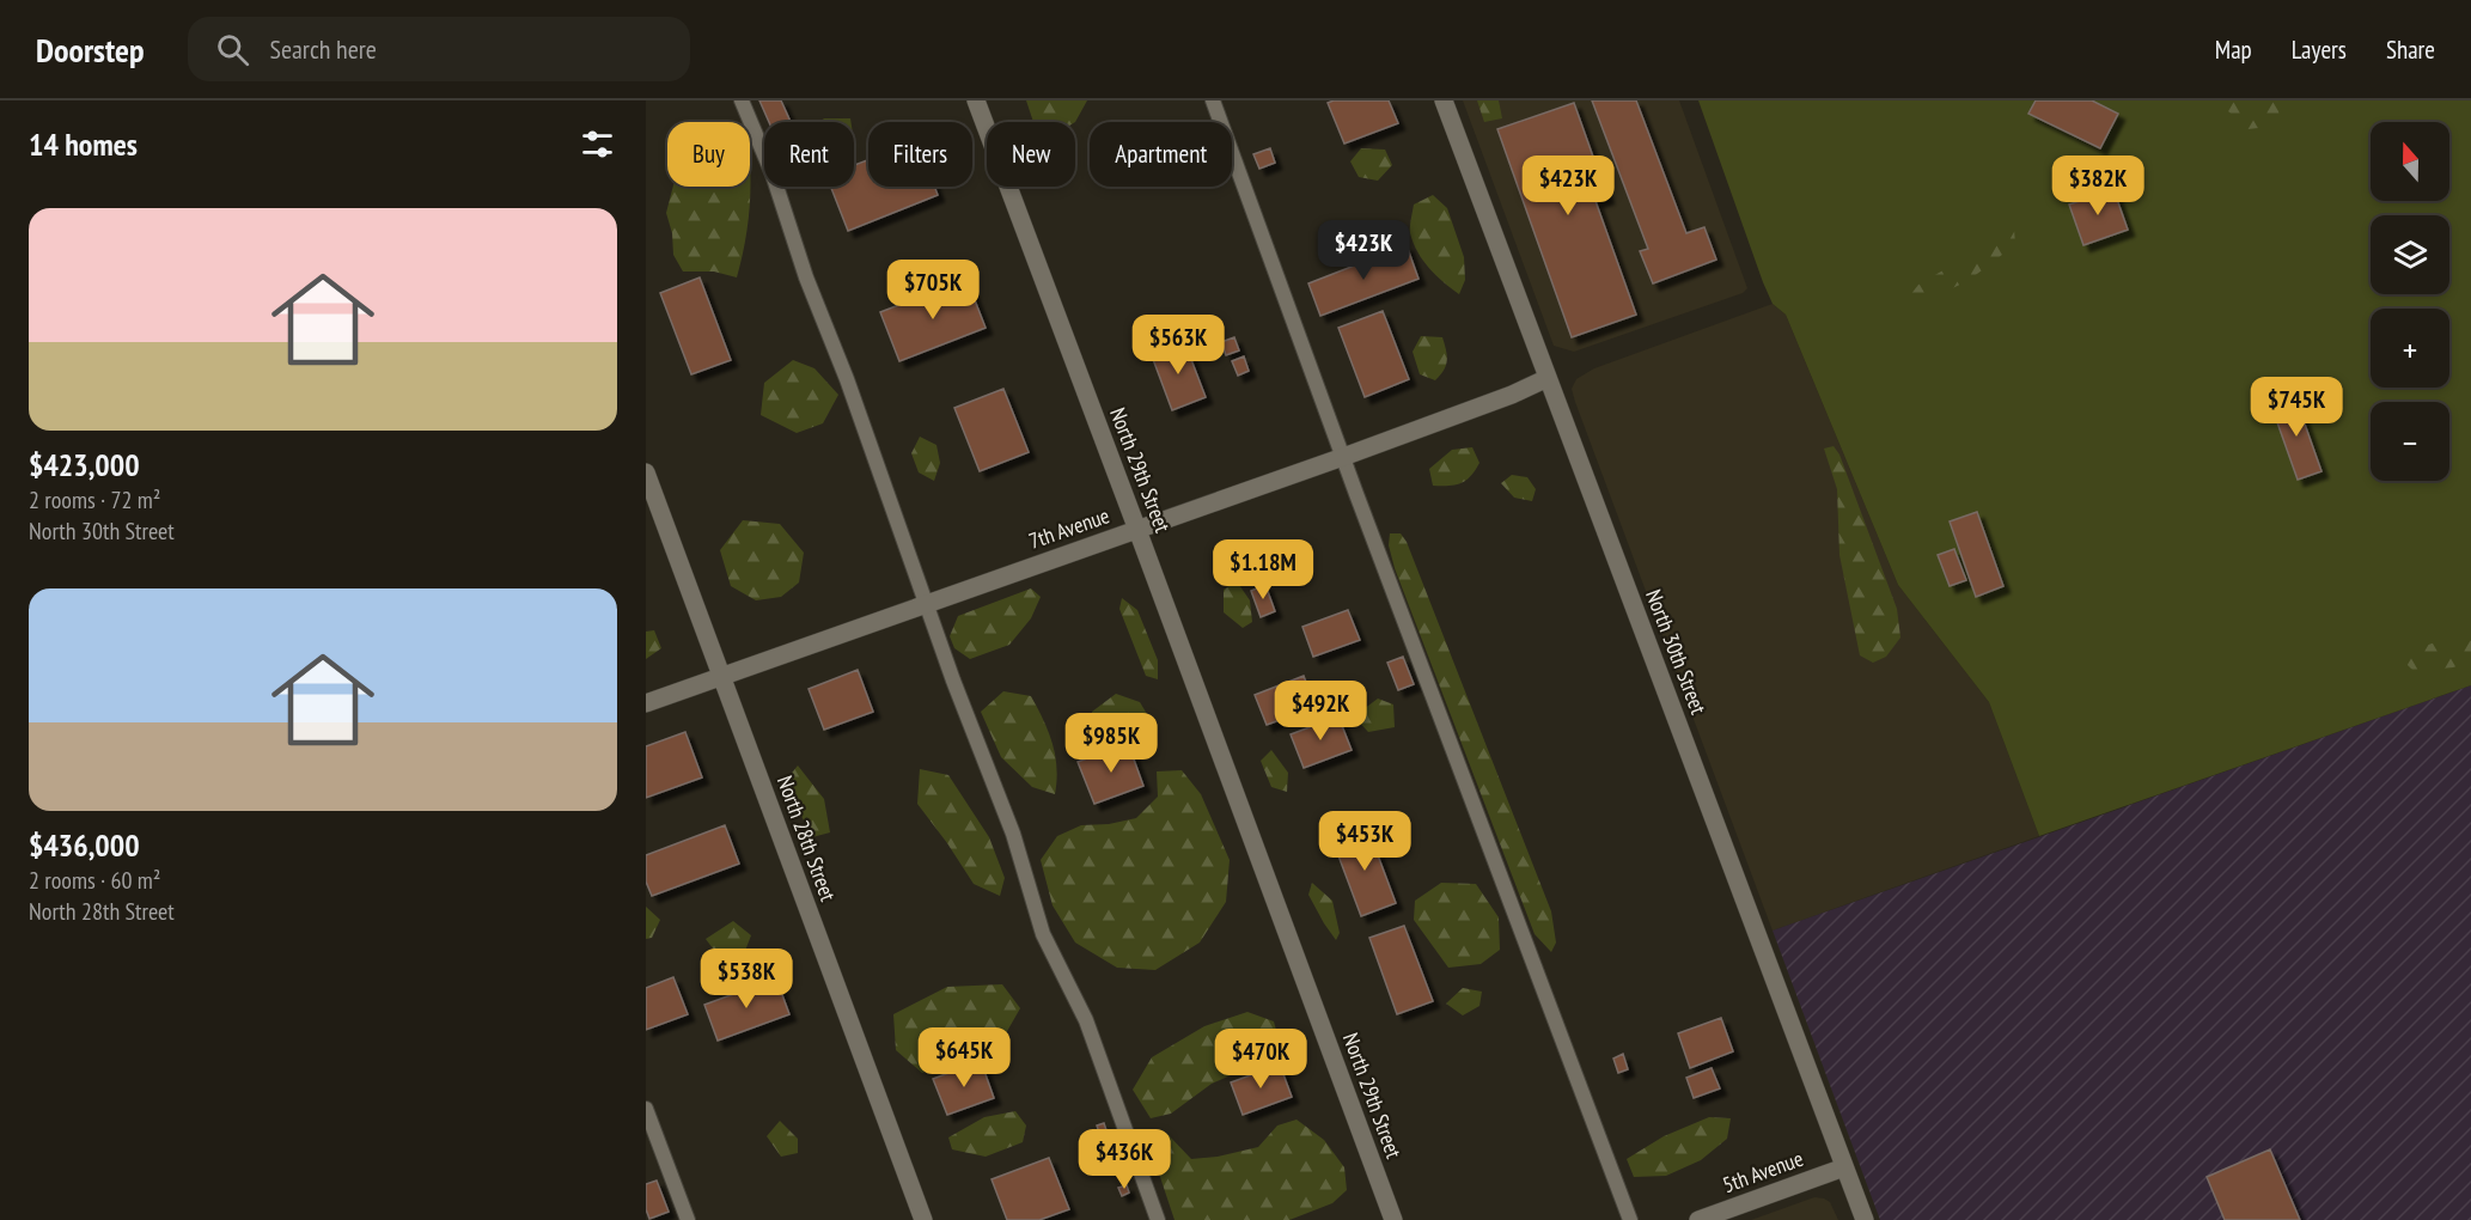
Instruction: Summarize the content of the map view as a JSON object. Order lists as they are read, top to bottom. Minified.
{"streets":{"street":["North 29th Street","7th Avenue","North 30th Street","North 28th Street","5th Avenue"]},"crossings":[["North 29th Street","7th Avenue"],["7th Avenue","North 30th Street"],["7th Avenue","North 28th Street"],["North 30th Street","5th Avenue"]],"north":"top","page":{"header":"Doorstep","search":"Search here","nav":["Map","Layers","Share"],"heading":"14 homes","map_buttons":["+","−"],"chip":["Buy","Rent","Filters","New","Apartment"],"price":["$423K","$382K","$423K","$705K","$563K","$745K","$1.18M","$492K","$985K","$453K","$538K","$645K","$470K","$436K"],"list":[{"name":"$423,000","note":"2 rooms · 72 m² · North 30th Street"},{"name":"$436,000","note":"2 rooms · 60 m² · North 28th Street"}]}}
